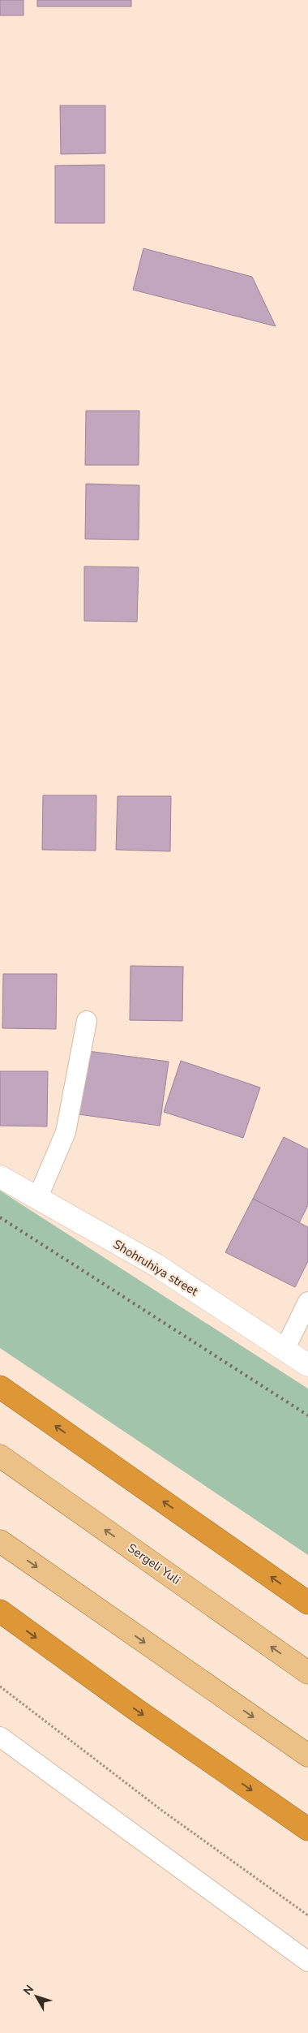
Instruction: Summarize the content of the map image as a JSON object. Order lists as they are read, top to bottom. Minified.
{"streets":{"main road":["Sergeli Yuli"],"street":["Shohruhiya street"]},"north":"top left"}
